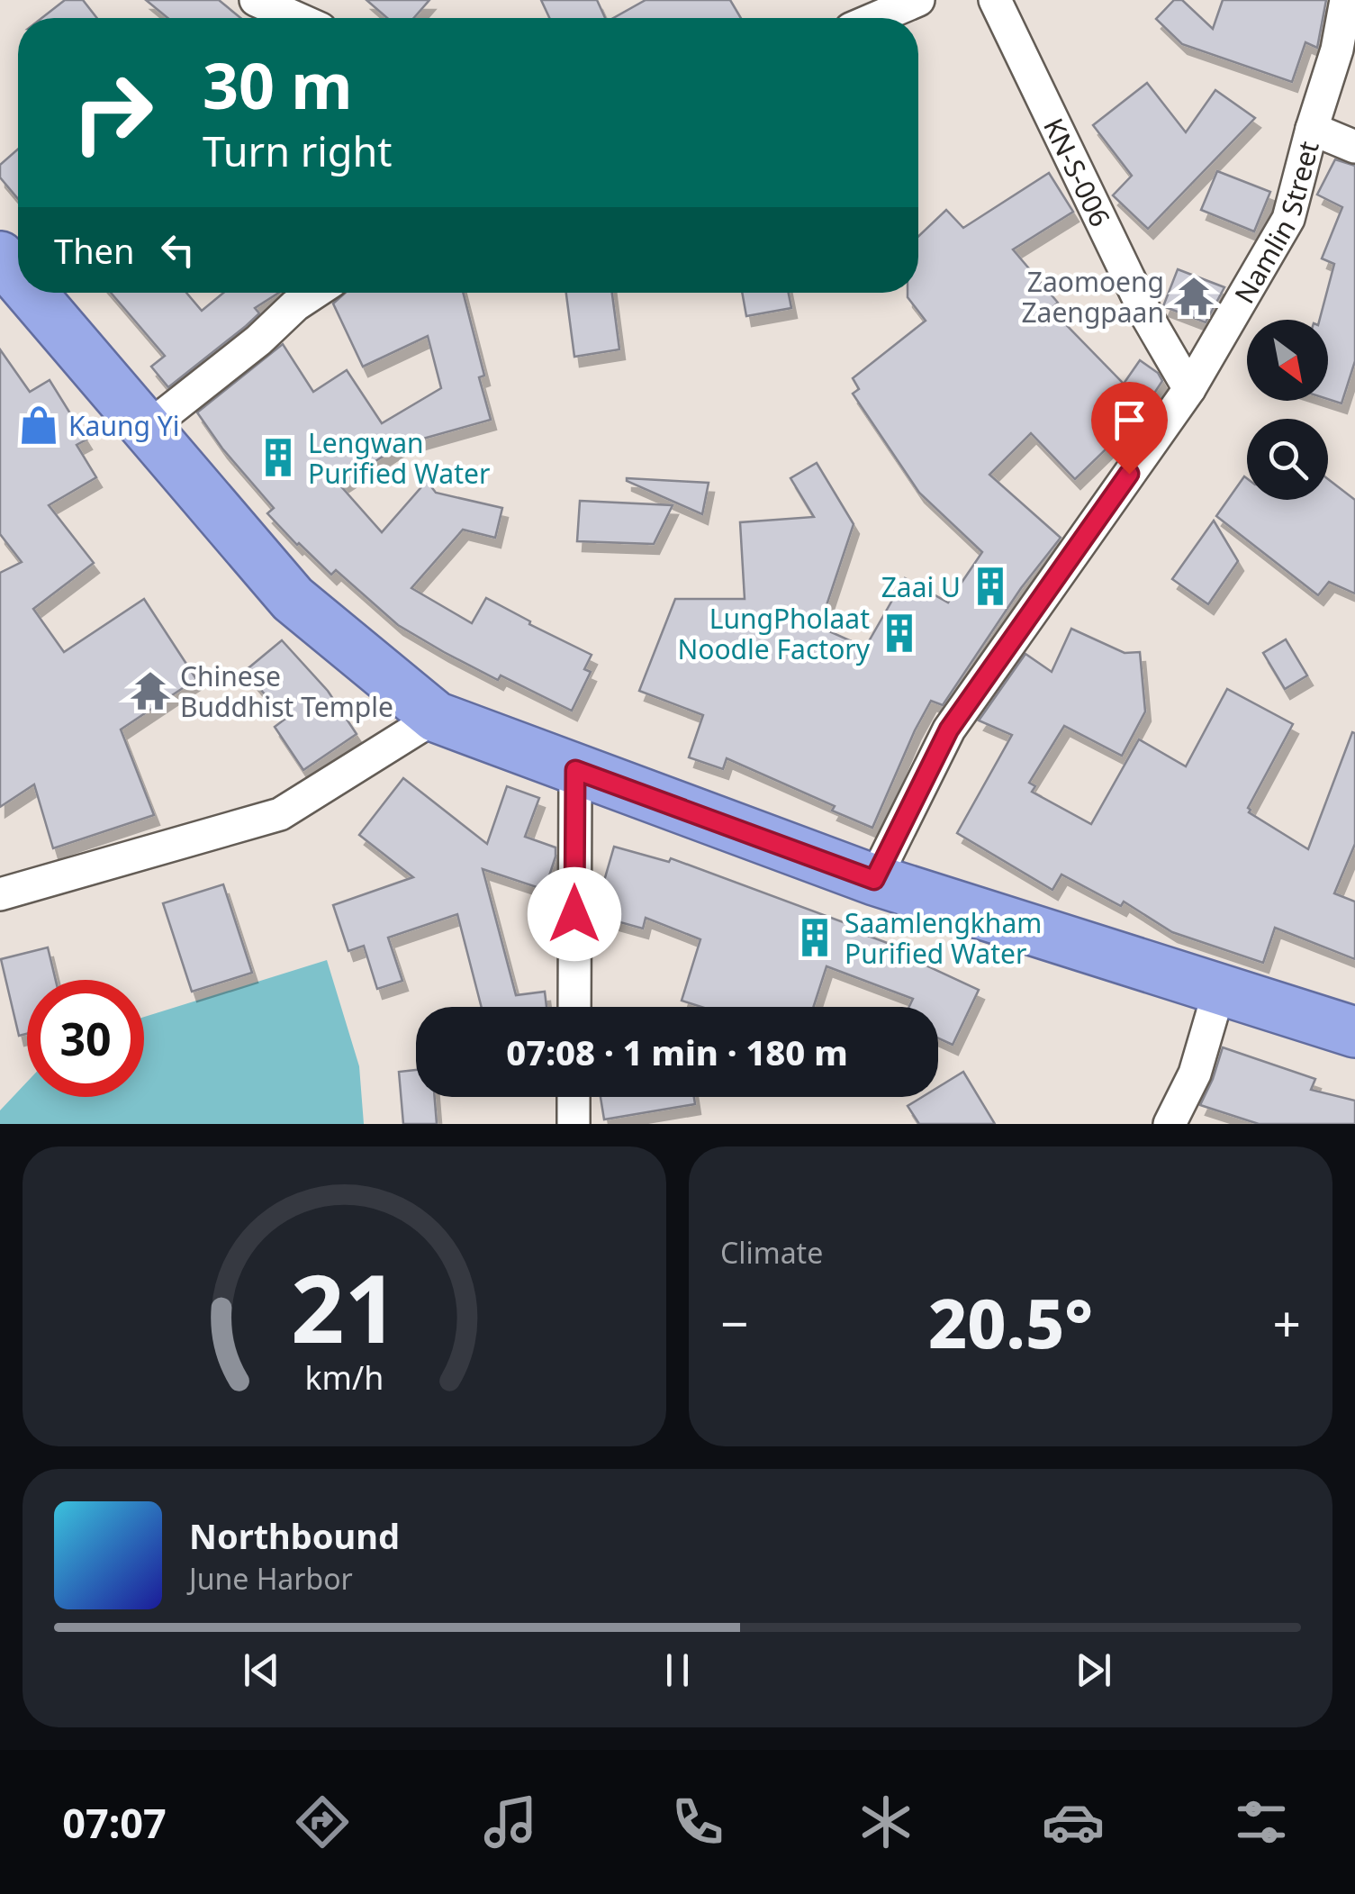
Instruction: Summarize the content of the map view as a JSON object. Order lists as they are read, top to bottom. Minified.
{"streets":{"street":["KN-S-006","Namlin Street"]},"crossings":[["KN-S-006","Namlin Street"]],"places":{"temple":["Zaomoeng Zaengpaan","Chinese Buddhist Temple"],"shop":["Kaung Yi"],"building":["Lengwan Purified Water","Zaai U","LungPholaat Noodle Factory","Saamlengkham Purified Water"]},"north":"bottom right","page":{"turn":["30 m","Turn right"],"then":"Then","limit":"30","trip":"07:08 · 1 min · 180 m","tile":"Climate","heat":["−","20.5°","+"],"song":["Northbound","June Harbor"],"tabs":"07:07","gauge":["21","km/h"]}}
